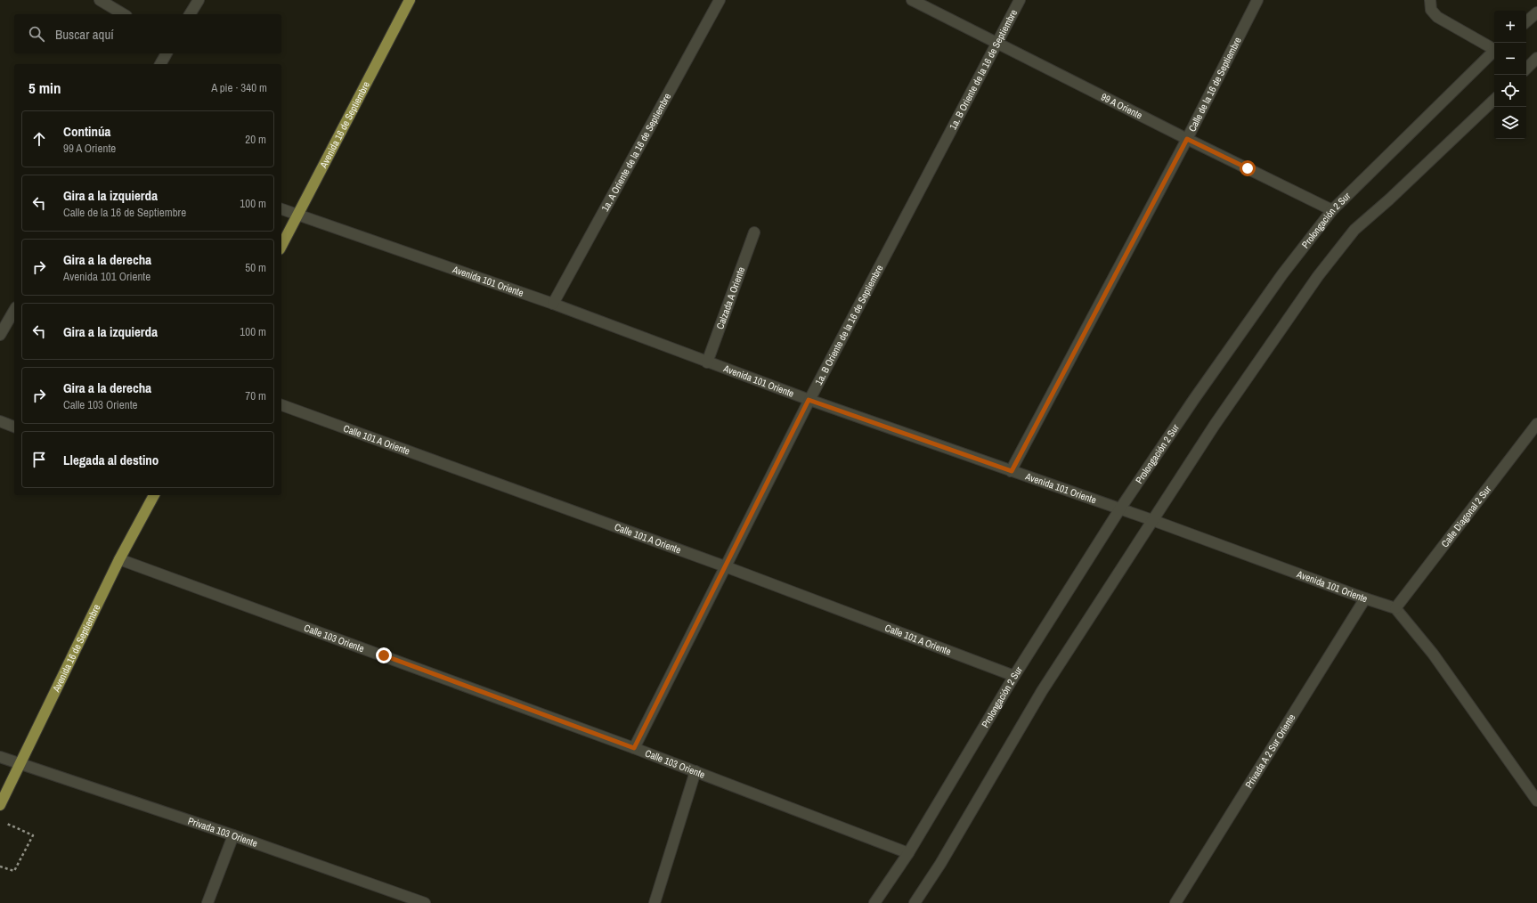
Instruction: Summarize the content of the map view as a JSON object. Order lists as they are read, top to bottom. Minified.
{"streets":{"main road":["Avenida 16 de Septiembre"],"street":["1a. B Oriente de la 16 de Septiembre","Calle de la 16 de Septiembre","99 A Oriente","1a. A Oriente de la 16 de Septiembre","Prolongación 2 Sur","Avenida 101 Oriente","Calzada A Oriente","Calle 101 A Oriente","Calle Diagonal 2 Sur","Calle 103 Oriente","Privada A 2 Sur Oriente","Privada 103 Oriente"]},"crossings":[["1a. B Oriente de la 16 de Septiembre","99 A Oriente"],["1a. B Oriente de la 16 de Septiembre","Avenida 101 Oriente"],["1a. B Oriente de la 16 de Septiembre","Calle 101 A Oriente"],["1a. B Oriente de la 16 de Septiembre","Calle 103 Oriente"],["Calle de la 16 de Septiembre","99 A Oriente"],["Calle de la 16 de Septiembre","Avenida 101 Oriente"],["99 A Oriente","Prolongación 2 Sur"],["Avenida 16 de Septiembre","Avenida 101 Oriente"],["Avenida 16 de Septiembre","Calle 103 Oriente"],["Avenida 16 de Septiembre","Privada 103 Oriente"],["1a. A Oriente de la 16 de Septiembre","Avenida 101 Oriente"],["Prolongación 2 Sur","Avenida 101 Oriente"],["Prolongación 2 Sur","Calle 101 A Oriente"],["Prolongación 2 Sur","Calle 103 Oriente"],["Avenida 101 Oriente","Calzada A Oriente"],["Avenida 101 Oriente","Calle Diagonal 2 Sur"],["Avenida 101 Oriente","Privada A 2 Sur Oriente"]],"page":{"map_buttons":["+","−"],"search":"Buscar aquí","heading":["5 min","A pie · 340 m"],"list":[["Continúa","99 A Oriente","20 m"],["Gira a la izquierda","Calle de la 16 de Septiembre","100 m"],["Gira a la derecha","Avenida 101 Oriente","50 m"],["Gira a la izquierda","100 m"],["Gira a la derecha","Calle 103 Oriente","70 m"],"Llegada al destino"]}}
